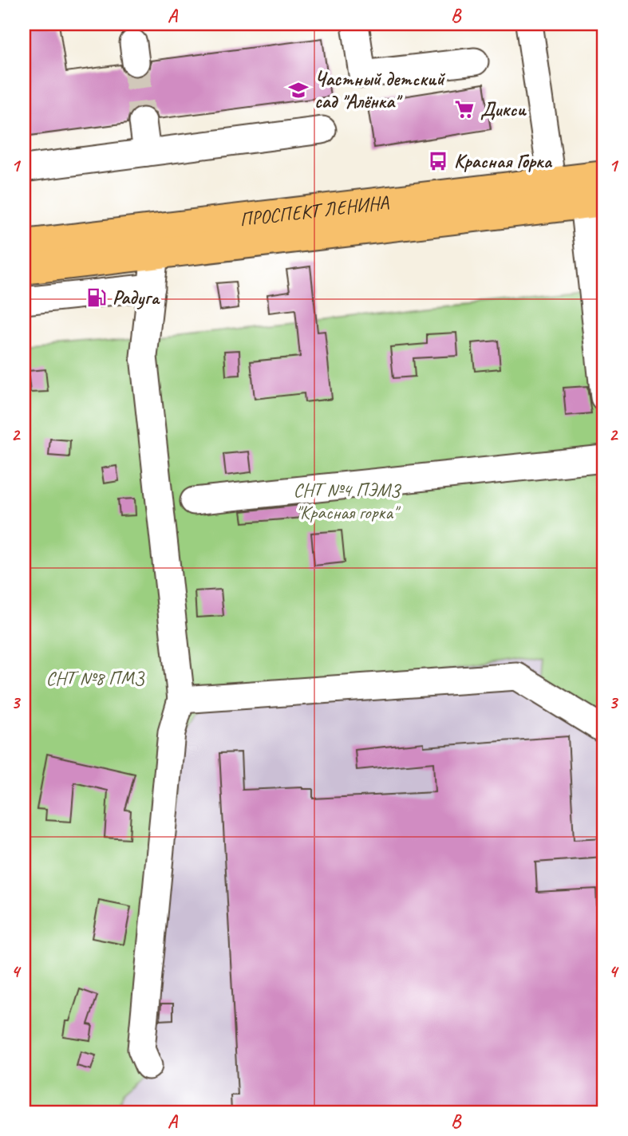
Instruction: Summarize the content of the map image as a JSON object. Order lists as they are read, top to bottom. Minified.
{"streets":{"main road":["ПРОСПЕКТ ЛЕНИНА"]},"parks":["СНТ №4 ПЭМЗ \"Красная горка\"","СНТ №8 ПМЗ"],"places":{"school or university":["Частный детский сад \"Алёнка\""],"supermarket":["Дикси"],"bus stop":["Красная Горка"],"fuel station":["Радуга"]},"grid":{"columns":["A","B"],"rows":["1","2","3","4"]}}
